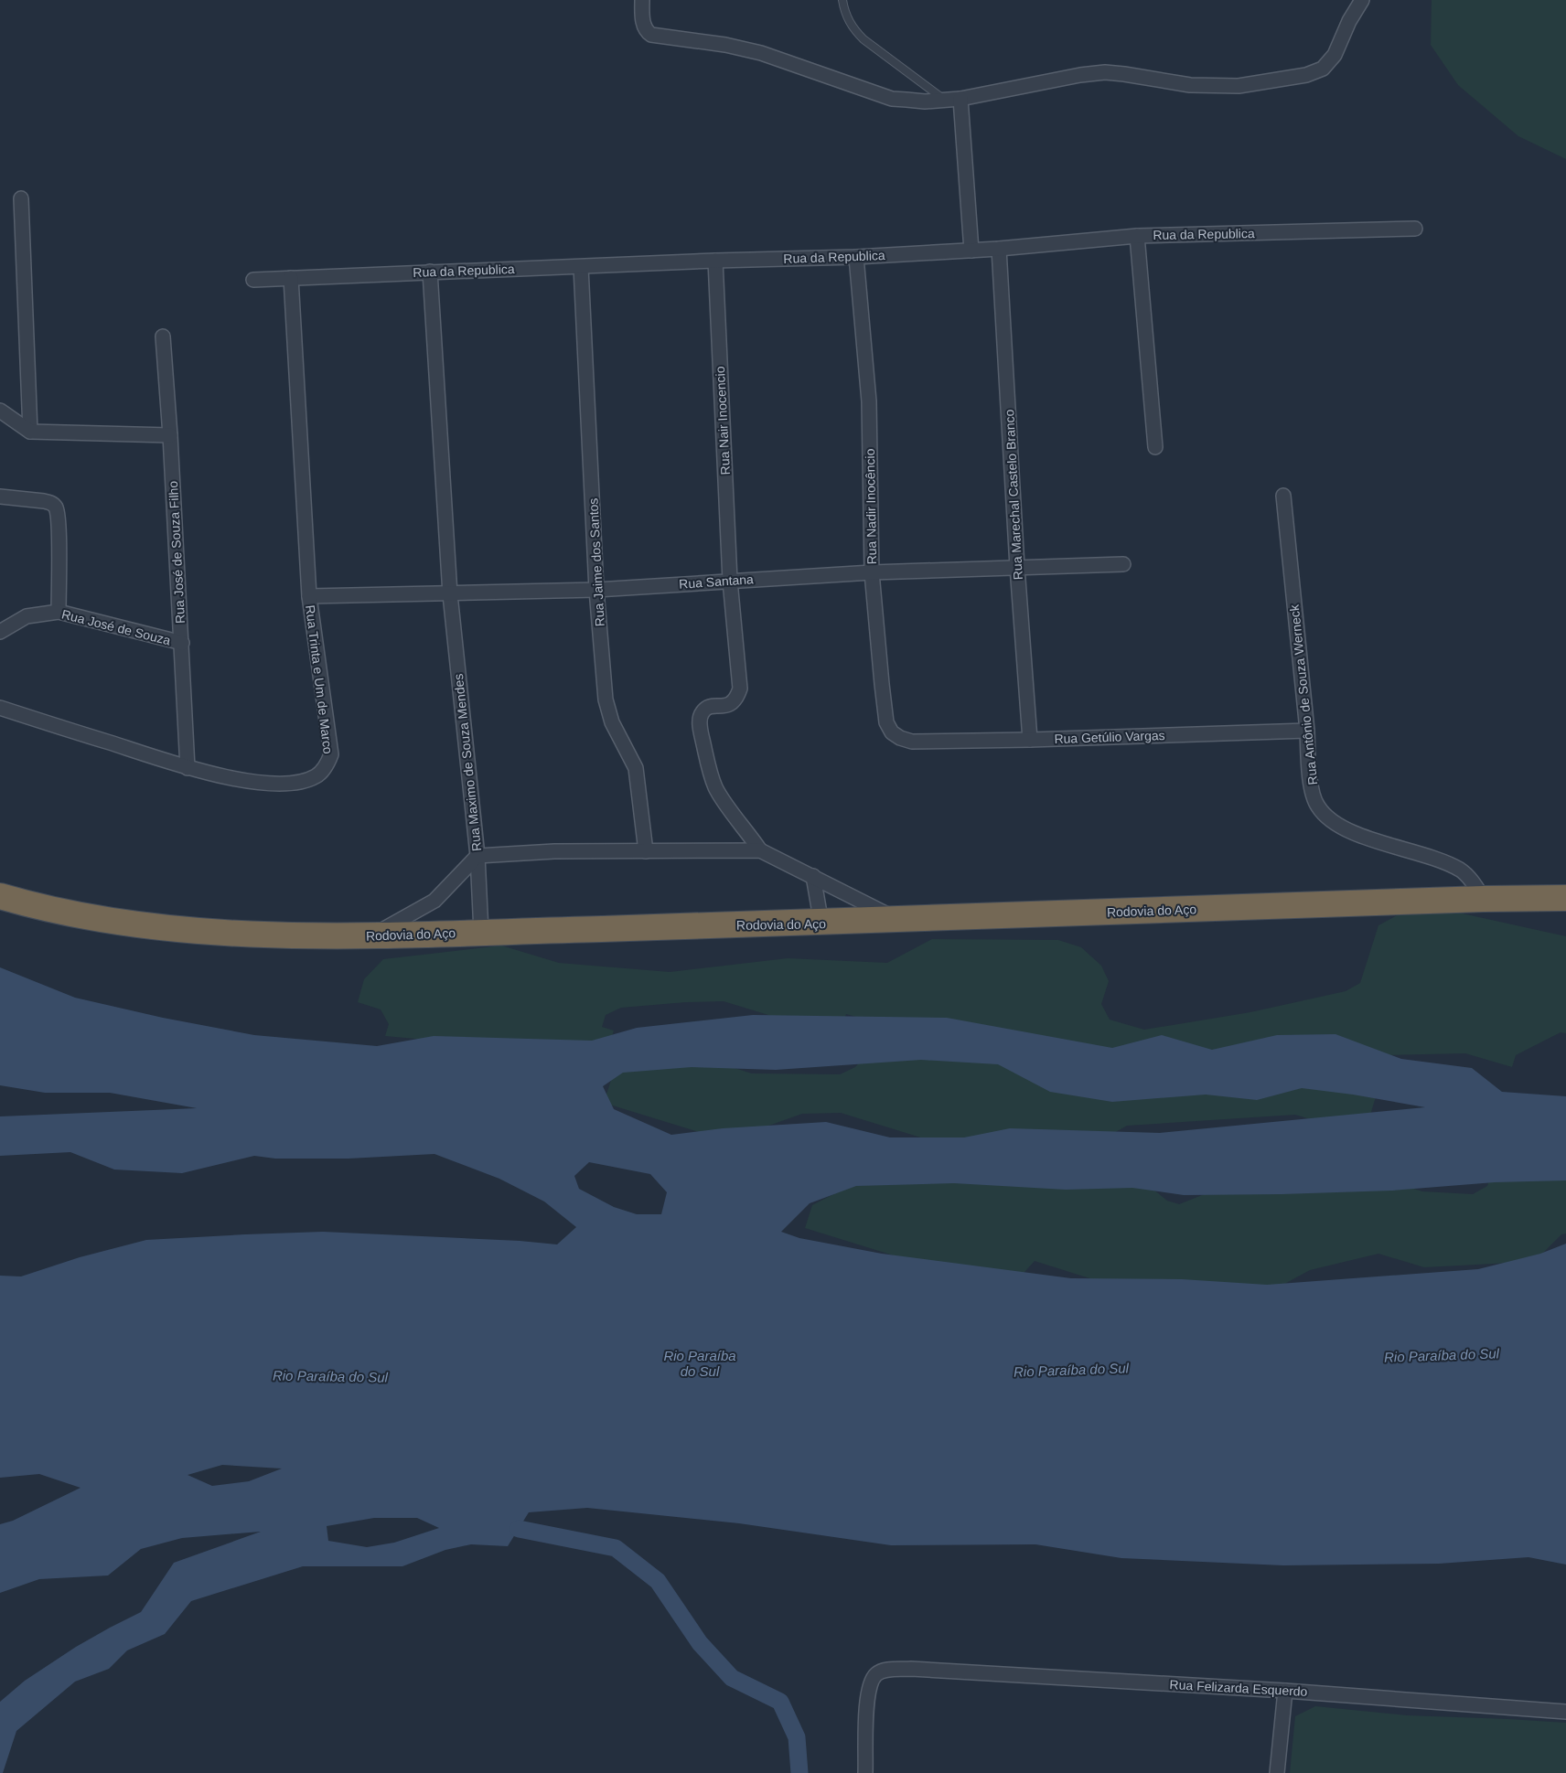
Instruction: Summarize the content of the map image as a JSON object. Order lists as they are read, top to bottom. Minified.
{"streets":{"highway":["Rodovia do Aço"],"street":["Rua da Republica","Rua Nair Inocencio","Rua Marechal Castelo Branco","Rua Nadir Inocêncio","Rua José de Souza Filho","Rua Jaime dos Santos","Rua Santana","Rua José de Souza","Rua Trinta e Um de Marco","Rua Antônio de Souza Werneck","Rua Getúlio Vargas","Rua Maximo de Souza Mendes","Rua Felizarda Esquerdo"]},"crossings":[["Rua da Republica","Rua Nair Inocencio"],["Rua da Republica","Rua Marechal Castelo Branco"],["Rua da Republica","Rua Nadir Inocêncio"],["Rua da Republica","Rua Jaime dos Santos"],["Rua da Republica","Rua Trinta e Um de Marco"],["Rua Nair Inocencio","Rua Santana"],["Rua Marechal Castelo Branco","Rua Santana"],["Rua Marechal Castelo Branco","Rua Getúlio Vargas"],["Rua Nadir Inocêncio","Rua Santana"],["Rua Nadir Inocêncio","Rua Getúlio Vargas"],["Rua José de Souza Filho","Rua José de Souza"],["Rua José de Souza Filho","Rua Trinta e Um de Marco"],["Rua Jaime dos Santos","Rua Santana"],["Rua Santana","Rua Trinta e Um de Marco"],["Rua Santana","Rua Maximo de Souza Mendes"],["Rua Antônio de Souza Werneck","Rua Getúlio Vargas"],["Rua Antônio de Souza Werneck","Rodovia do Aço"],["Rua Maximo de Souza Mendes","Rodovia do Aço"]],"water":["Rio Paraíba do Sul"]}
